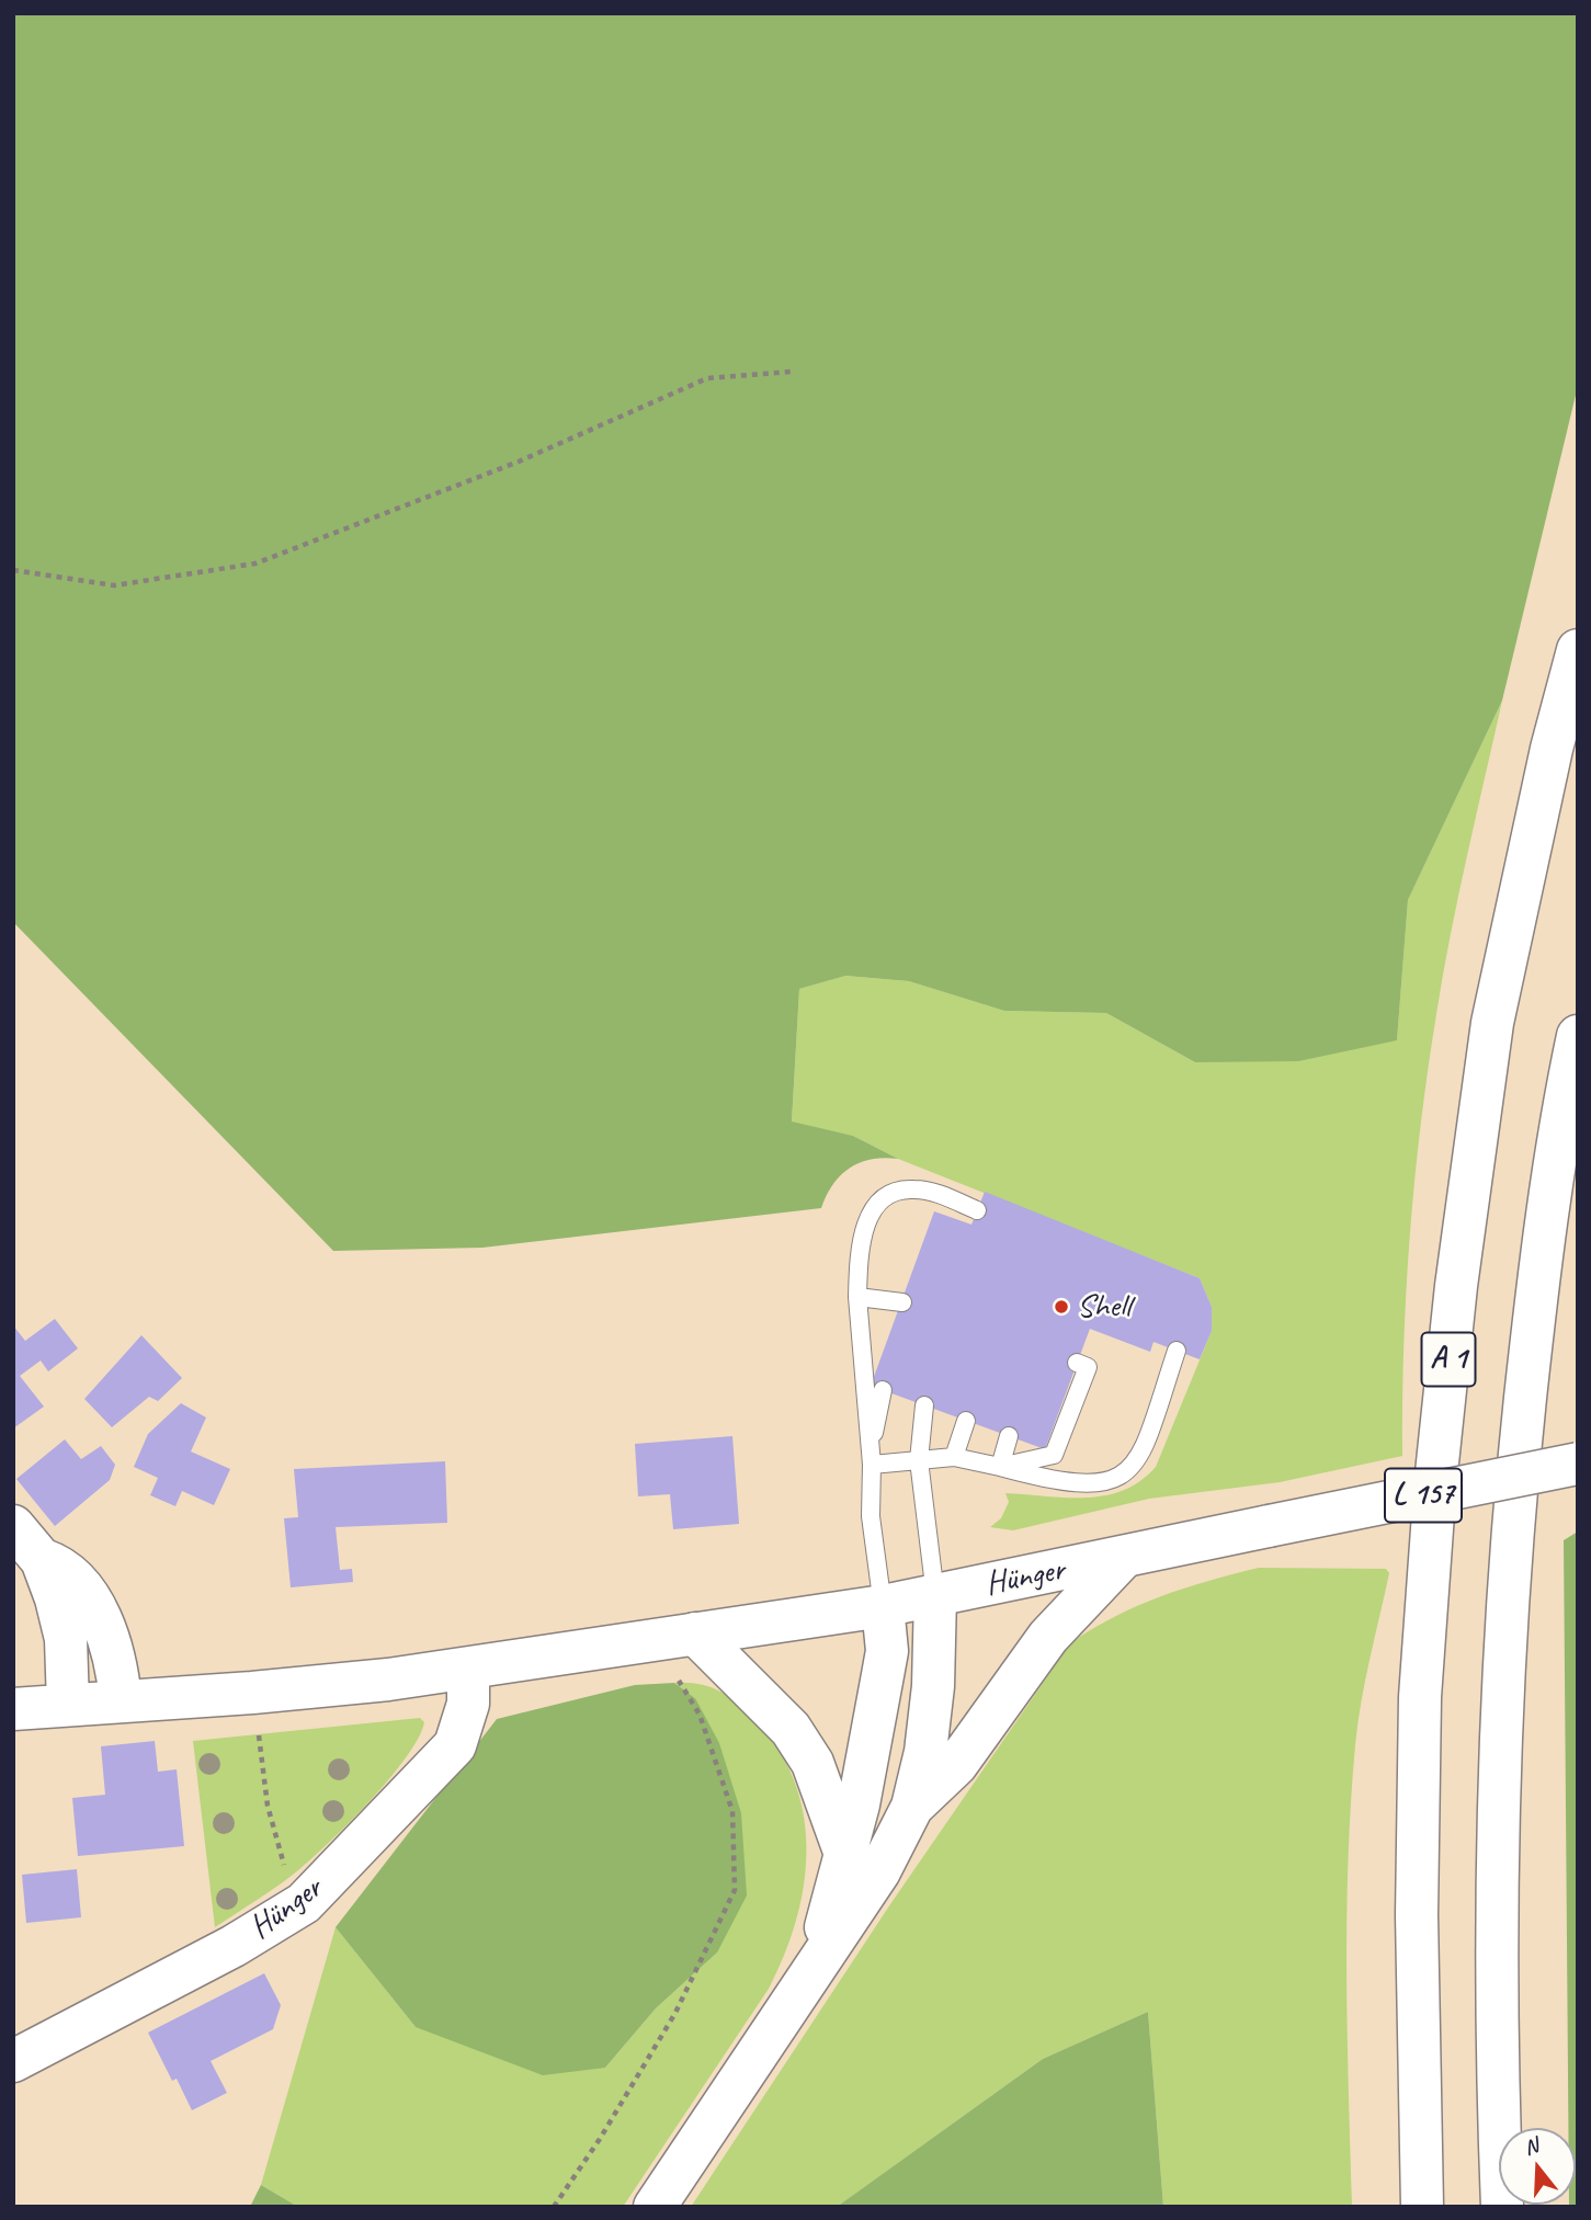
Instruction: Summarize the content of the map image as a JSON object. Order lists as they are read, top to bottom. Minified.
{"streets":{"main road":["A 1","L 157","Hünger"]},"places":["Shell"],"north":"top"}
